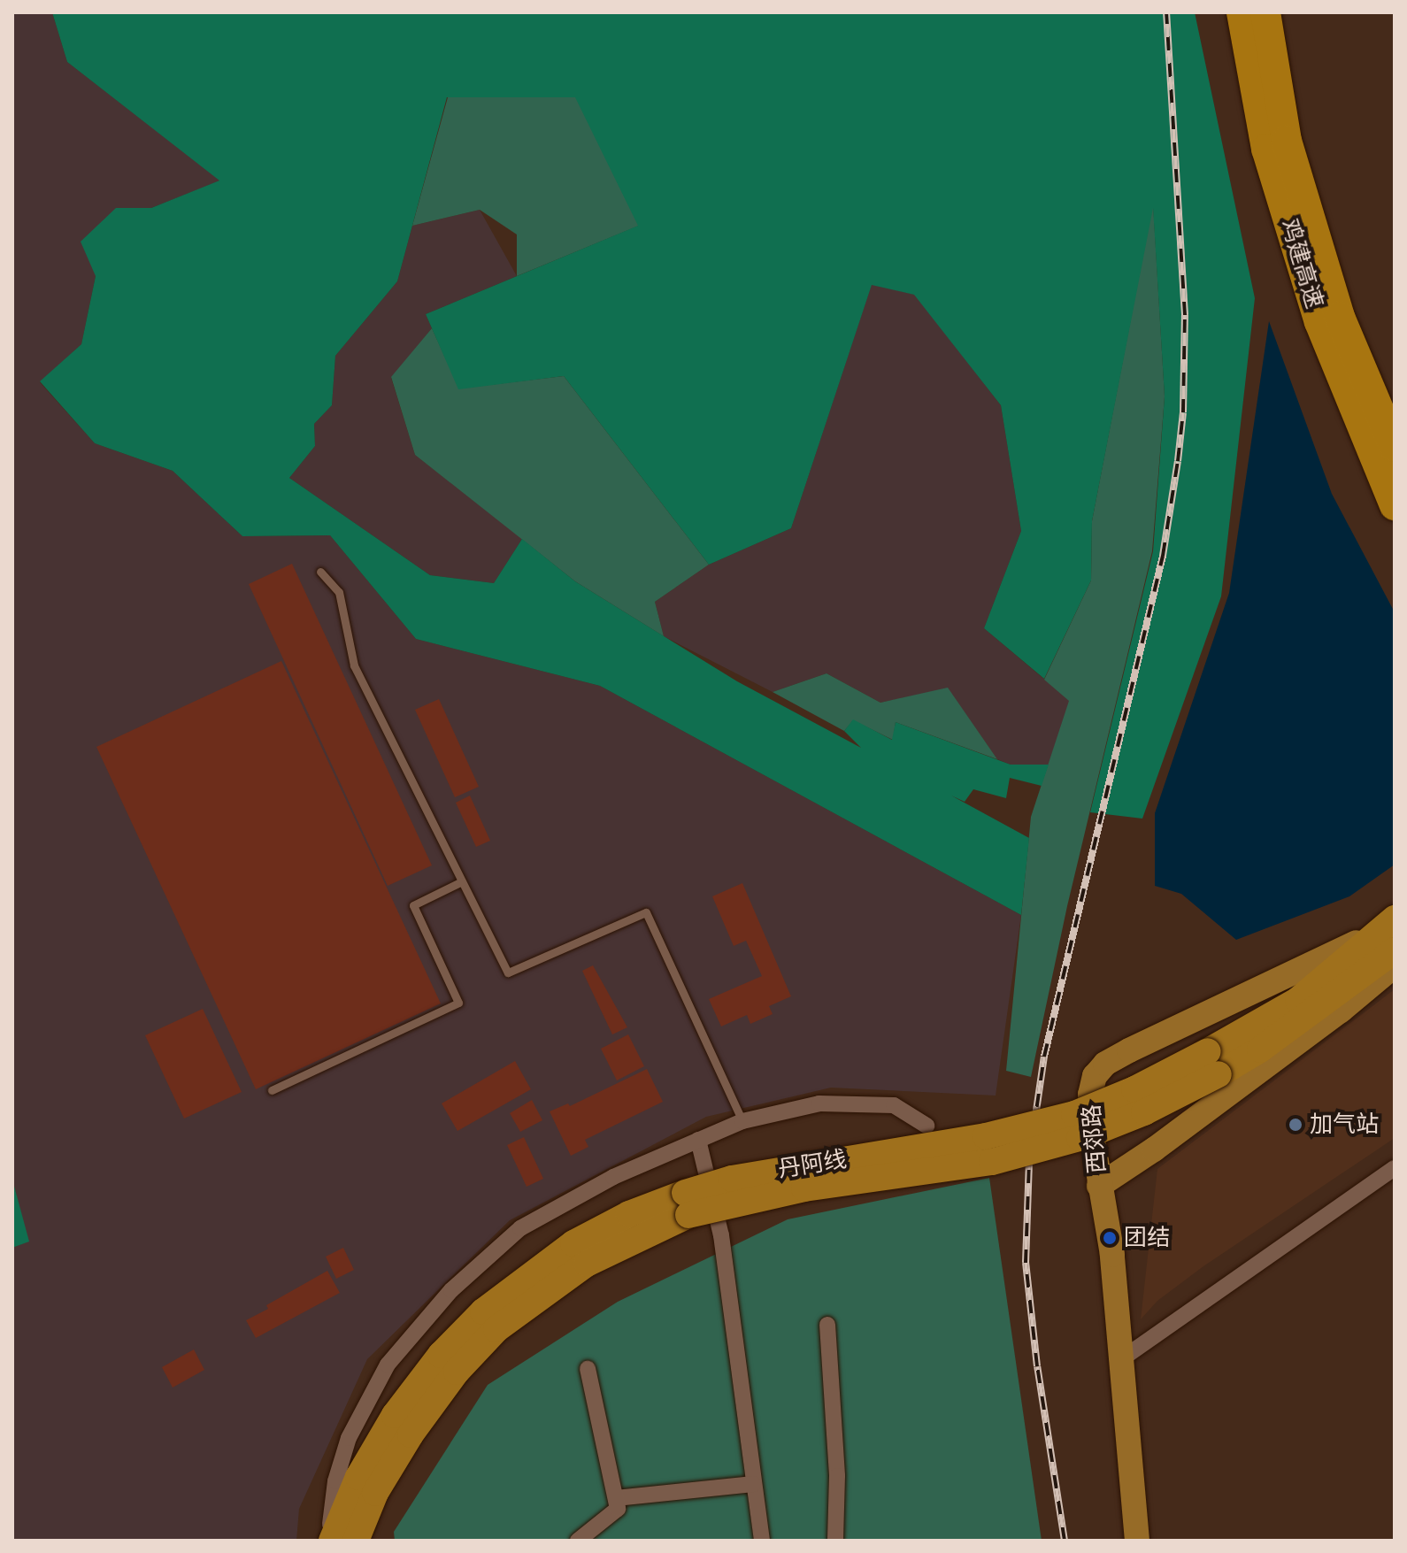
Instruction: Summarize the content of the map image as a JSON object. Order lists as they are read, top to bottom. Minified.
{"streets":{"highway":["鸡建高速","丹阿线"],"main road":["西郊路"]},"crossings":[["西郊路","丹阿线"]],"places":["加气站","团结"]}
